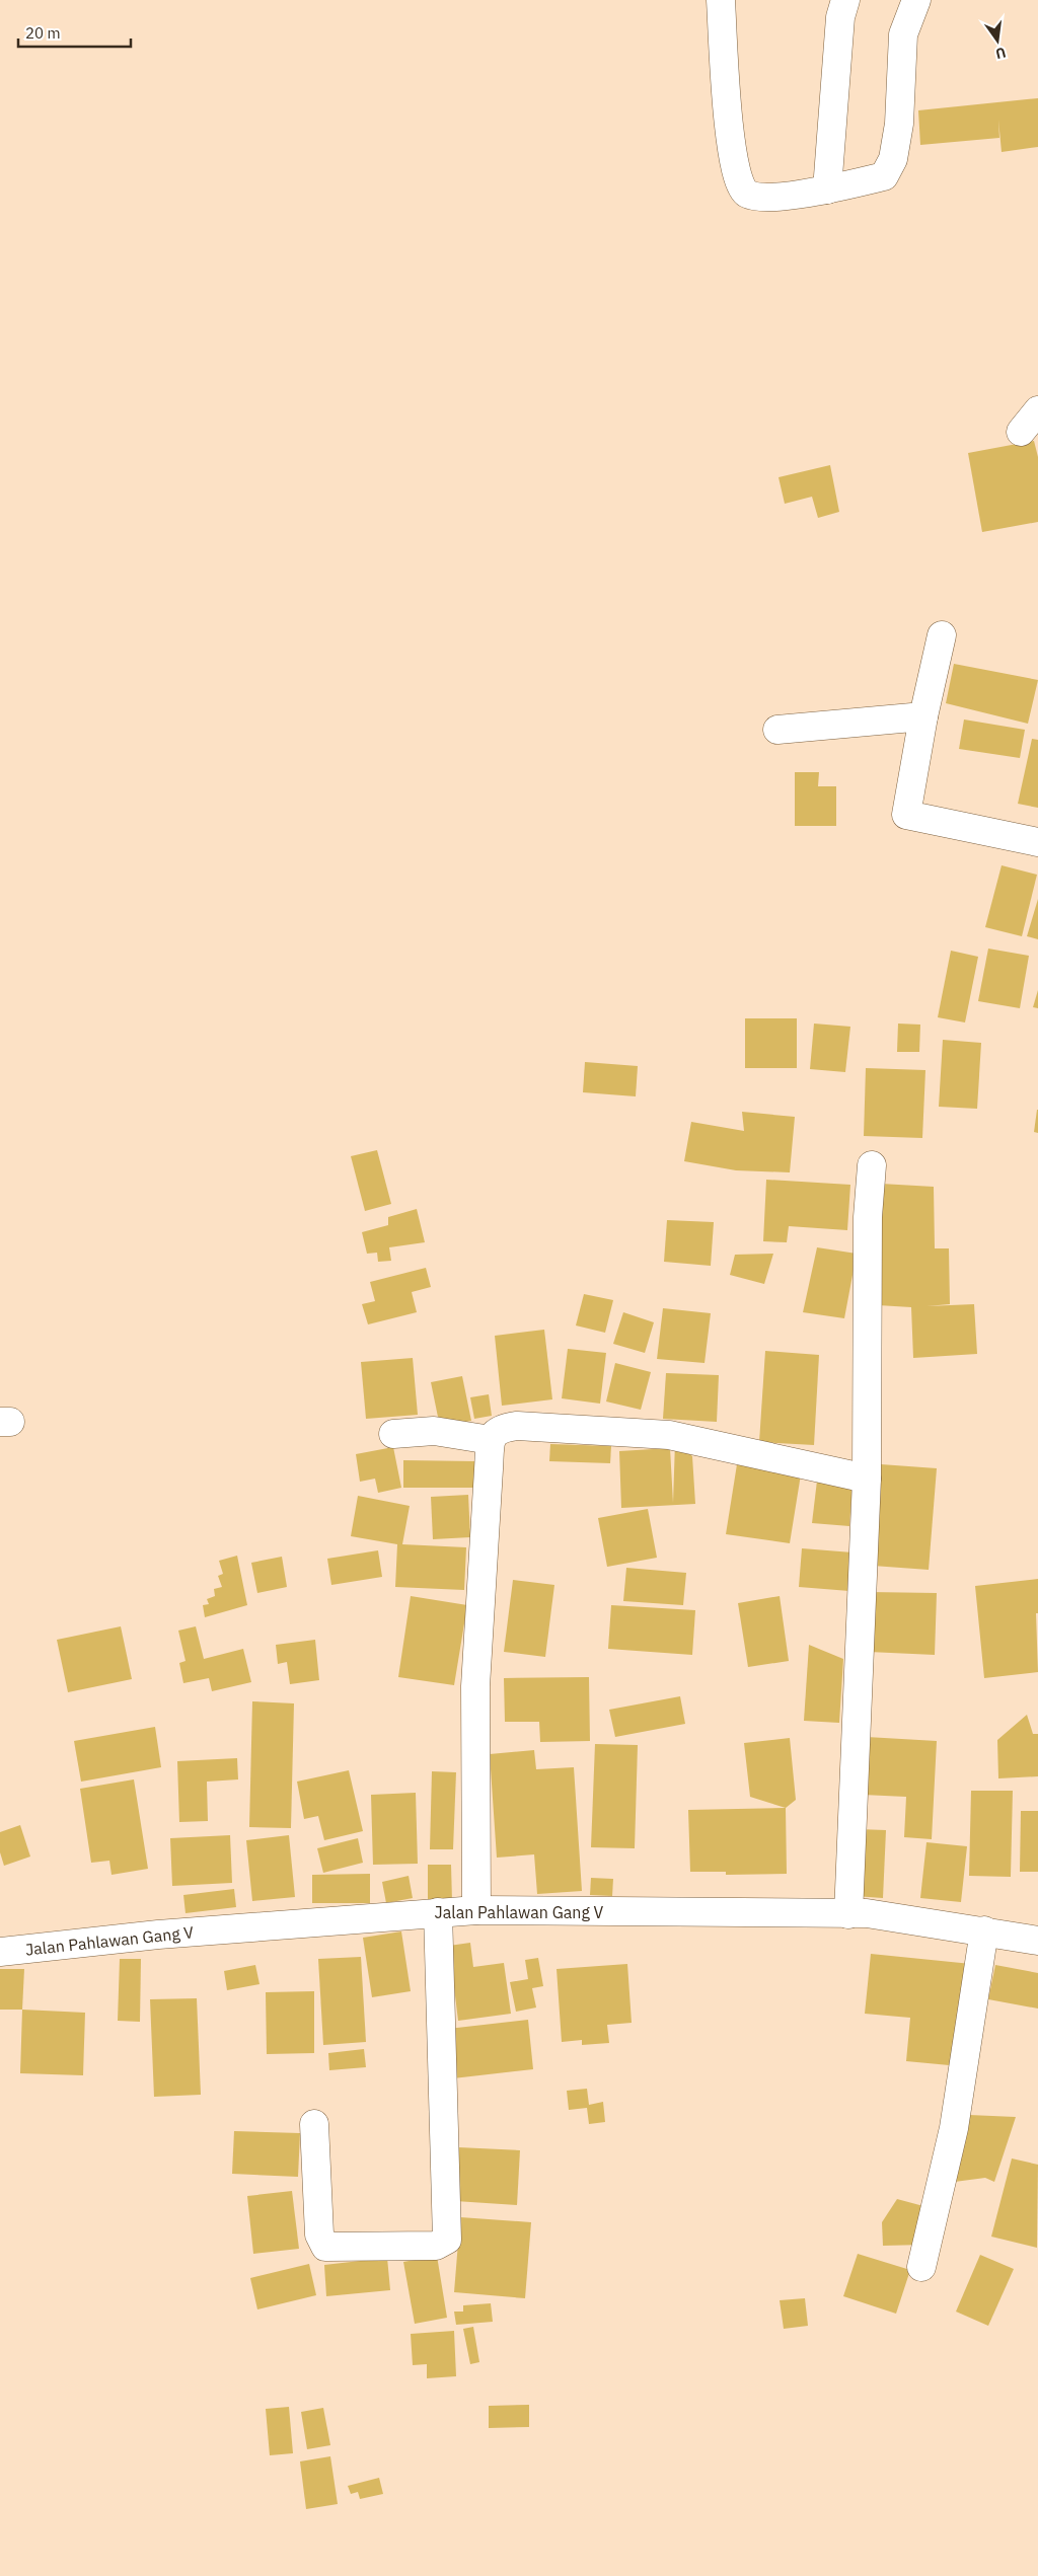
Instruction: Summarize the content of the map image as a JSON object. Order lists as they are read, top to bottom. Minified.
{"streets":{"street":["Jalan Pahlawan Gang V"]},"scale_bar":"20 m","north":"bottom"}
